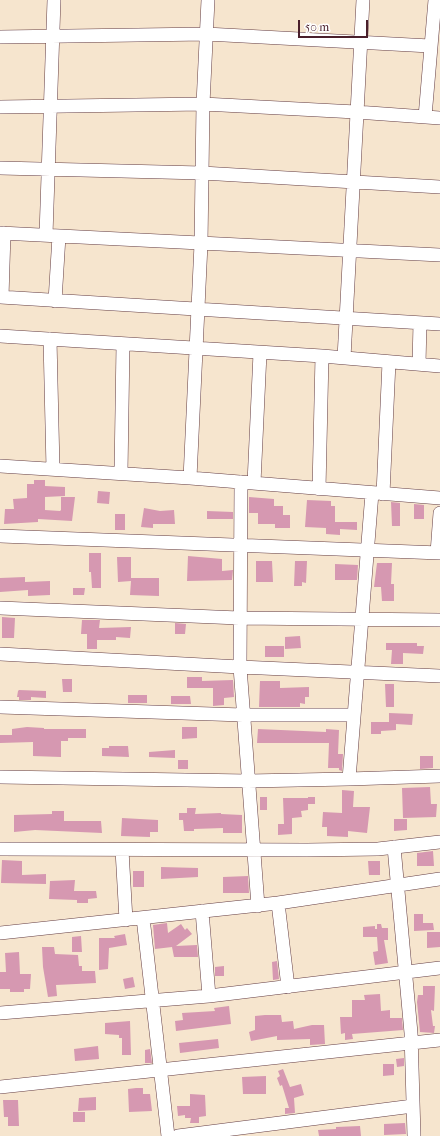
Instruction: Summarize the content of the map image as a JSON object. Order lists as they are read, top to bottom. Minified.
{"scale_bar":"50 m"}
